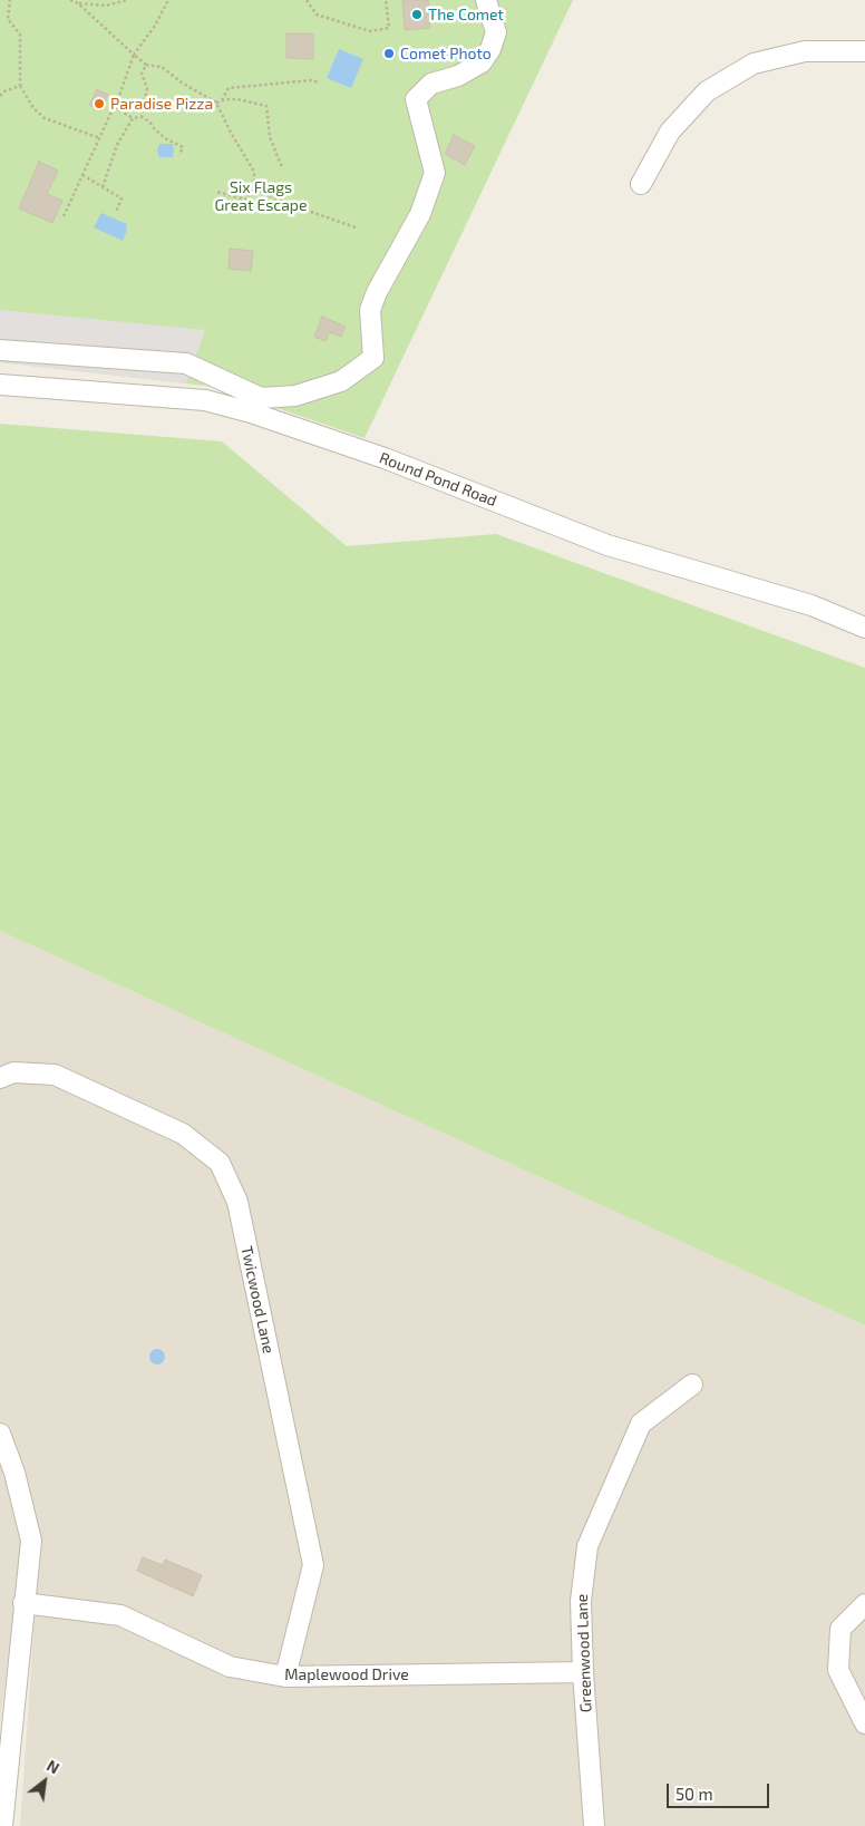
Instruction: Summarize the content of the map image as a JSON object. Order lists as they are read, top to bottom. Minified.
{"streets":{"street":["Round Pond Road","Twicwood Lane","Greenwood Lane","Maplewood Drive"]},"crossings":[["Twicwood Lane","Maplewood Drive"],["Greenwood Lane","Maplewood Drive"]],"parks":["Six Flags Great Escape"],"places":["The Comet","Comet Photo","Paradise Pizza"],"scale_bar":"50 m","north":"top right"}
